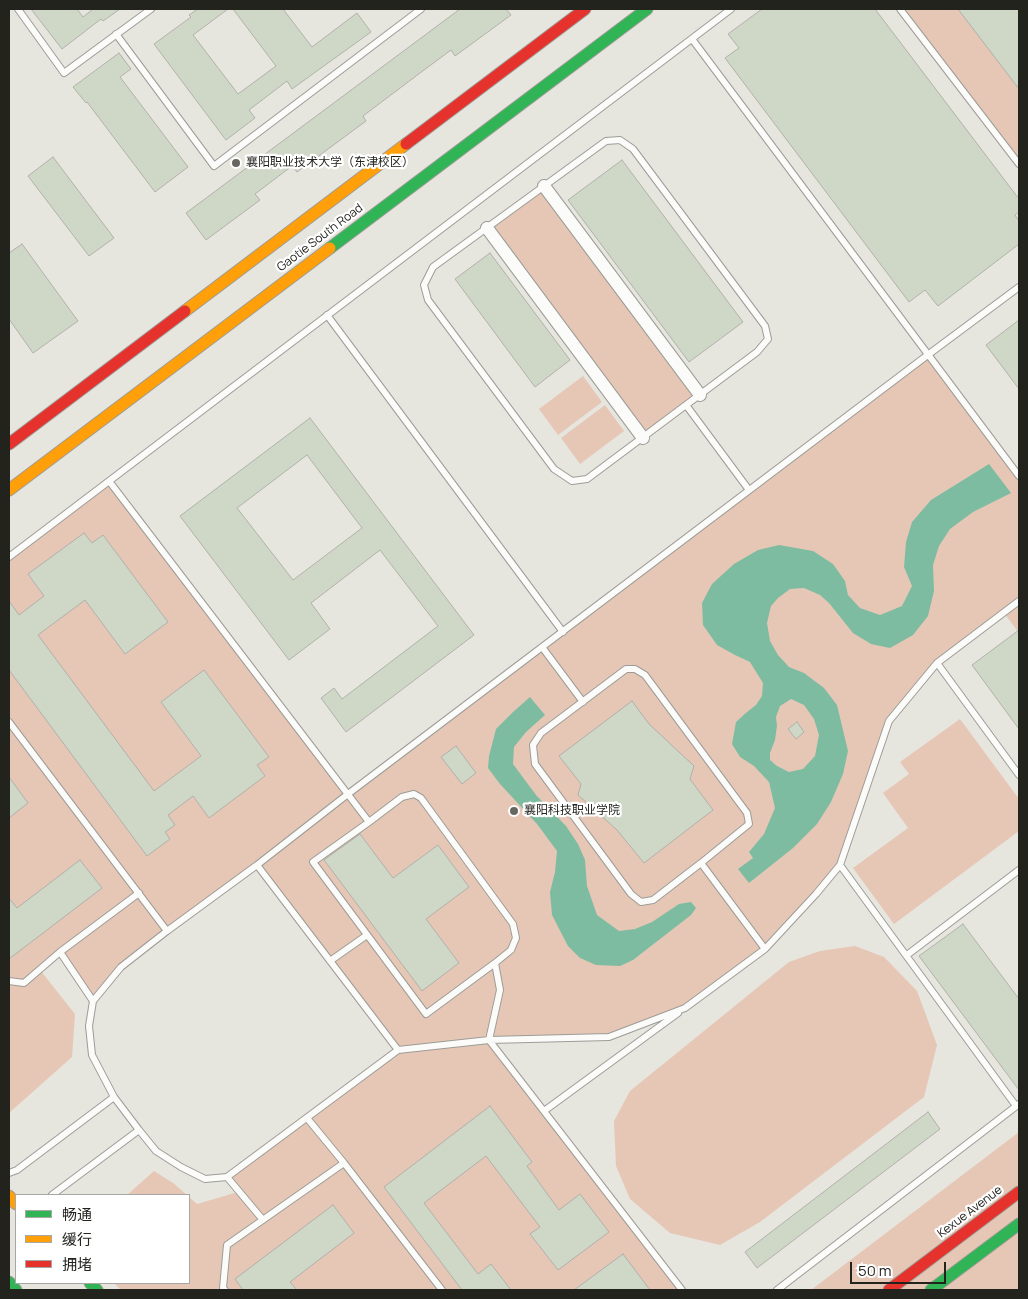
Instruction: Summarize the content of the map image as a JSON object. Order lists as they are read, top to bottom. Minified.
{"streets":{"main road":["Gaotie South Road","Kexue Avenue"]},"places":["襄阳职业技术大学（东津校区）","襄阳科技职业学院"],"legend":["畅通","缓行","拥堵"],"scale_bar":"50 m"}
